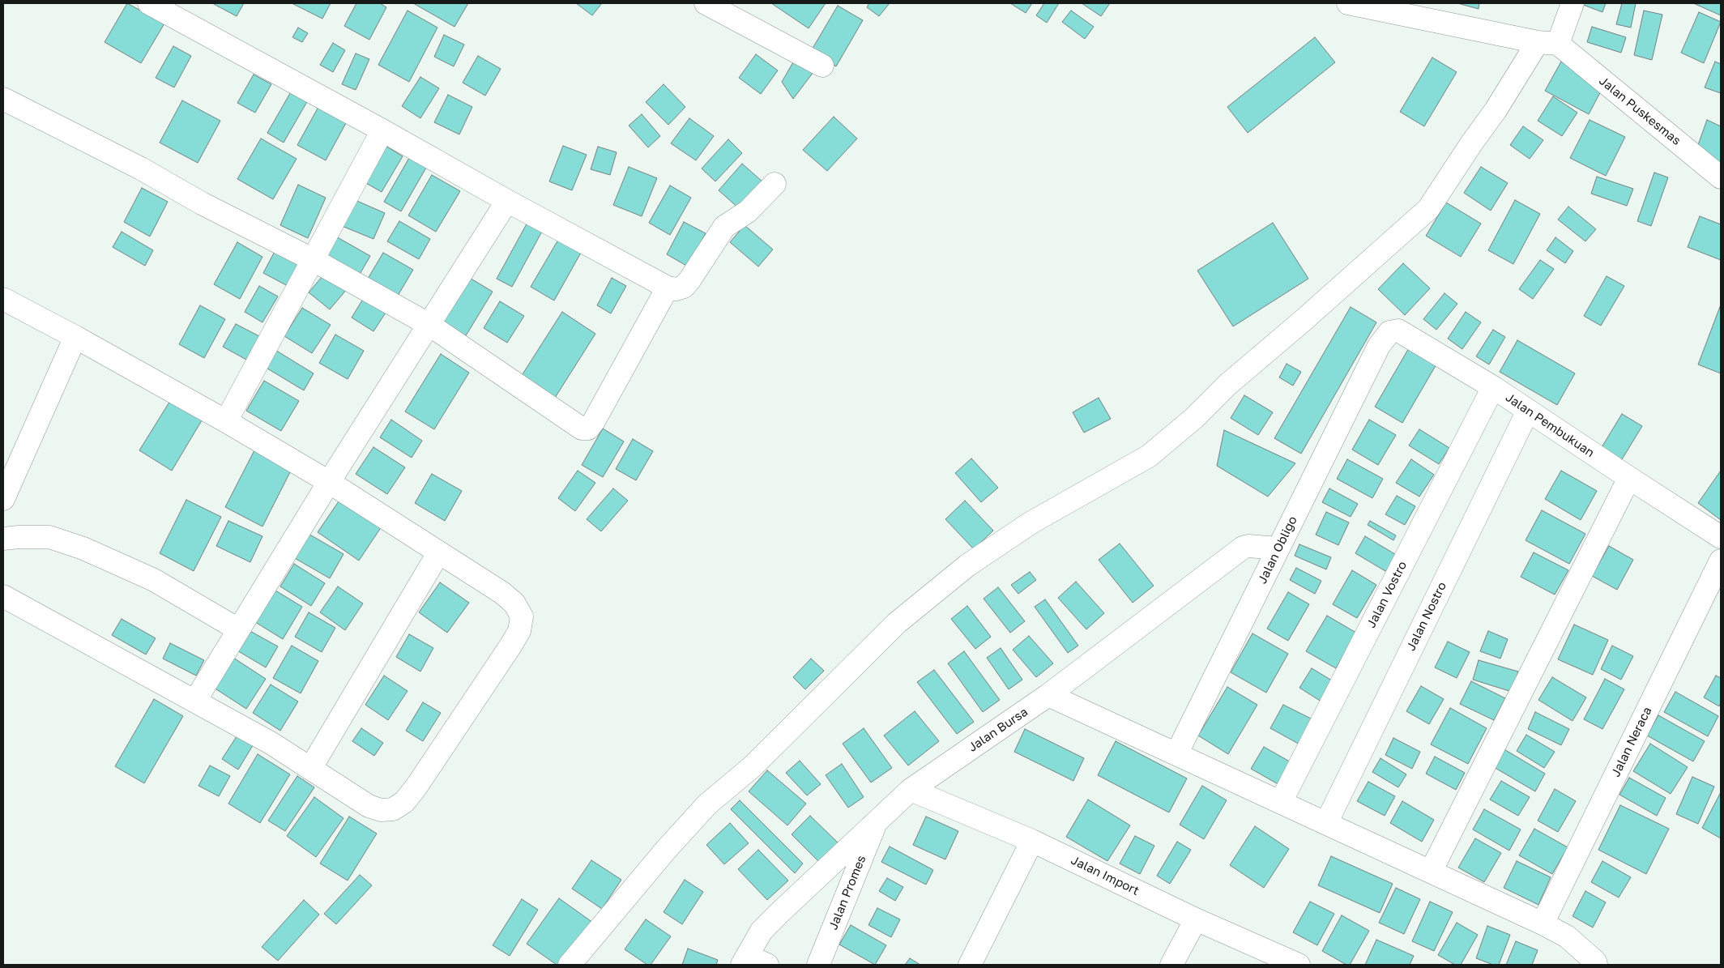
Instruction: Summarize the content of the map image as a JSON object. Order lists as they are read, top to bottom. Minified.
{"streets":{"street":["Jalan Puskesmas","Jalan Pembukuan","Jalan Obligo","Jalan Vostro","Jalan Nostro","Jalan Bursa","Jalan Neraca","Jalan Import","Jalan Promes"]},"crossings":[["Jalan Pembukuan","Jalan Obligo"],["Jalan Pembukuan","Jalan Vostro"],["Jalan Pembukuan","Jalan Nostro"],["Jalan Obligo","Jalan Bursa"],["Jalan Bursa","Jalan Import"],["Jalan Bursa","Jalan Promes"]]}
